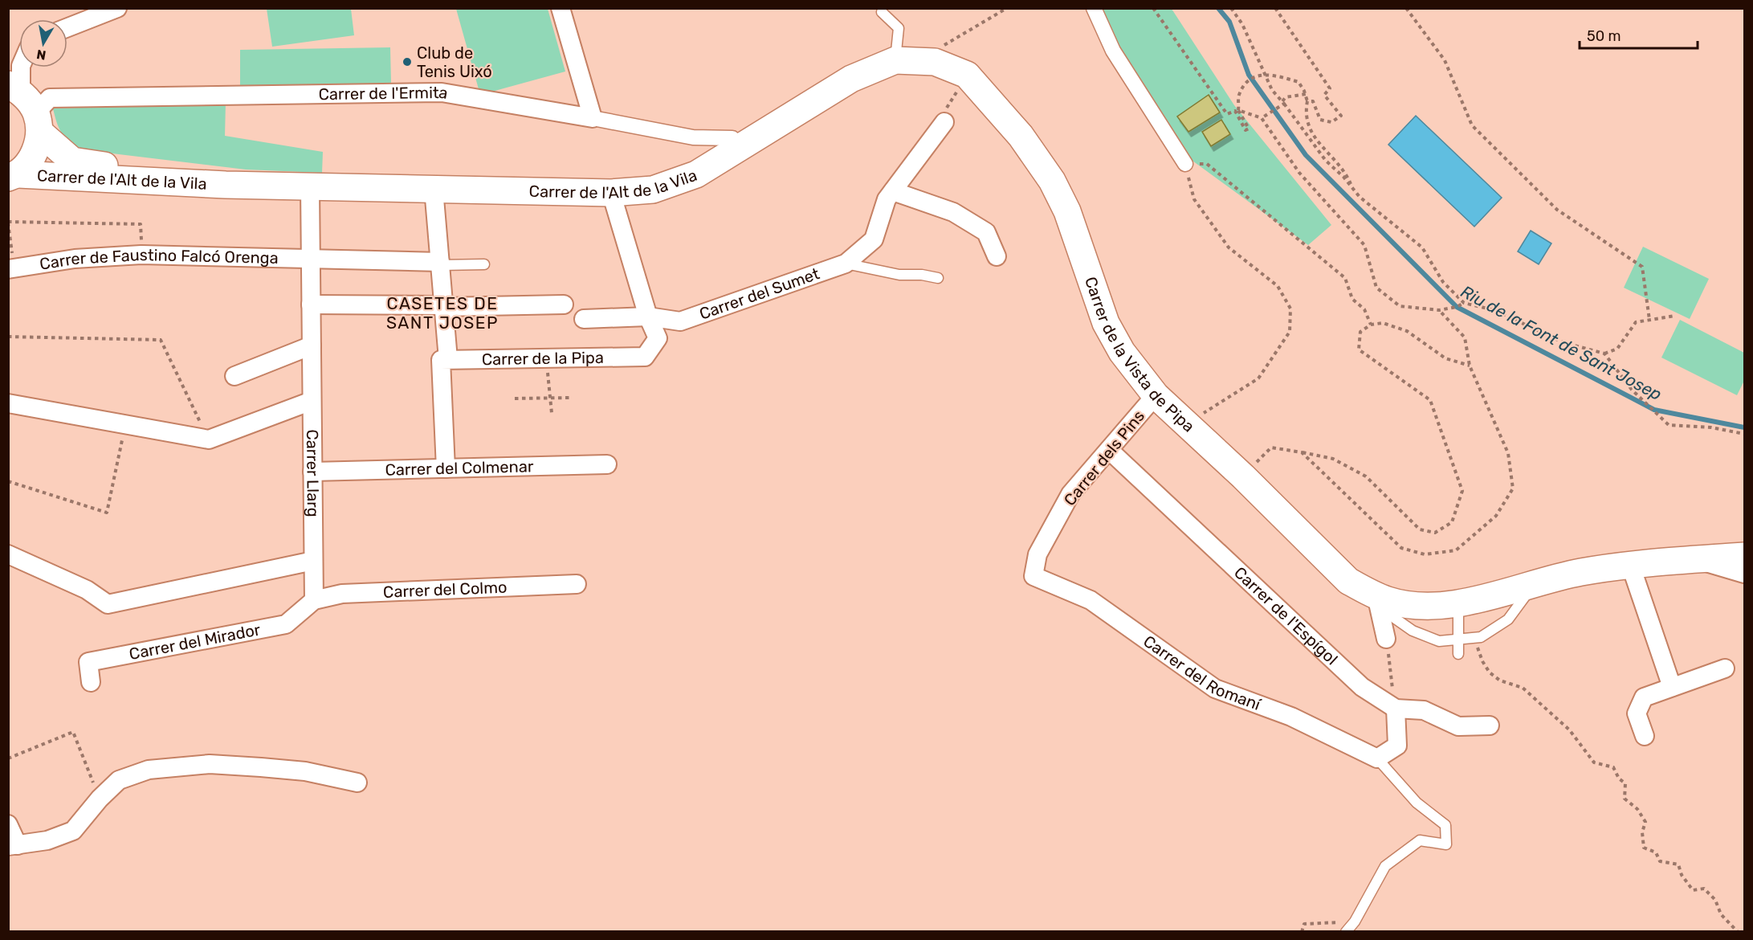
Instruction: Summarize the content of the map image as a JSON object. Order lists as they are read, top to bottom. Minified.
{"streets":{"main road":["Carrer de l'Alt de la Vila","Carrer de la Vista de Pipa"],"street":["Carrer de l'Ermita","Carrer de Faustino Falcó Orenga","Carrer del Sumet","Carrer de la Pipa","Carrer dels Pins","Carrer del Colmenar","Carrer Llarg","Carrer del Colmo","Carrer de l'Espígol","Carrer del Mirador","Carrer del Romaní"]},"crossings":[["Carrer de l'Ermita","Carrer de l'Alt de la Vila"],["Carrer de l'Alt de la Vila","Carrer de la Vista de Pipa"],["Carrer de l'Alt de la Vila","Carrer Llarg"],["Carrer de Faustino Falcó Orenga","Carrer Llarg"],["Carrer del Sumet","Carrer de la Pipa"],["Carrer de la Vista de Pipa","Carrer dels Pins"],["Carrer dels Pins","Carrer de l'Espígol"],["Carrer dels Pins","Carrer del Romaní"],["Carrer del Colmenar","Carrer Llarg"],["Carrer Llarg","Carrer del Colmo"],["Carrer Llarg","Carrer del Mirador"],["Carrer del Colmo","Carrer del Mirador"]],"districts":["CASETES DE SANT JOSEP"],"water":["Riu de la Font de Sant Josep"],"places":["Club de Tenis Uixó"],"scale_bar":"50 m","north":"bottom"}
